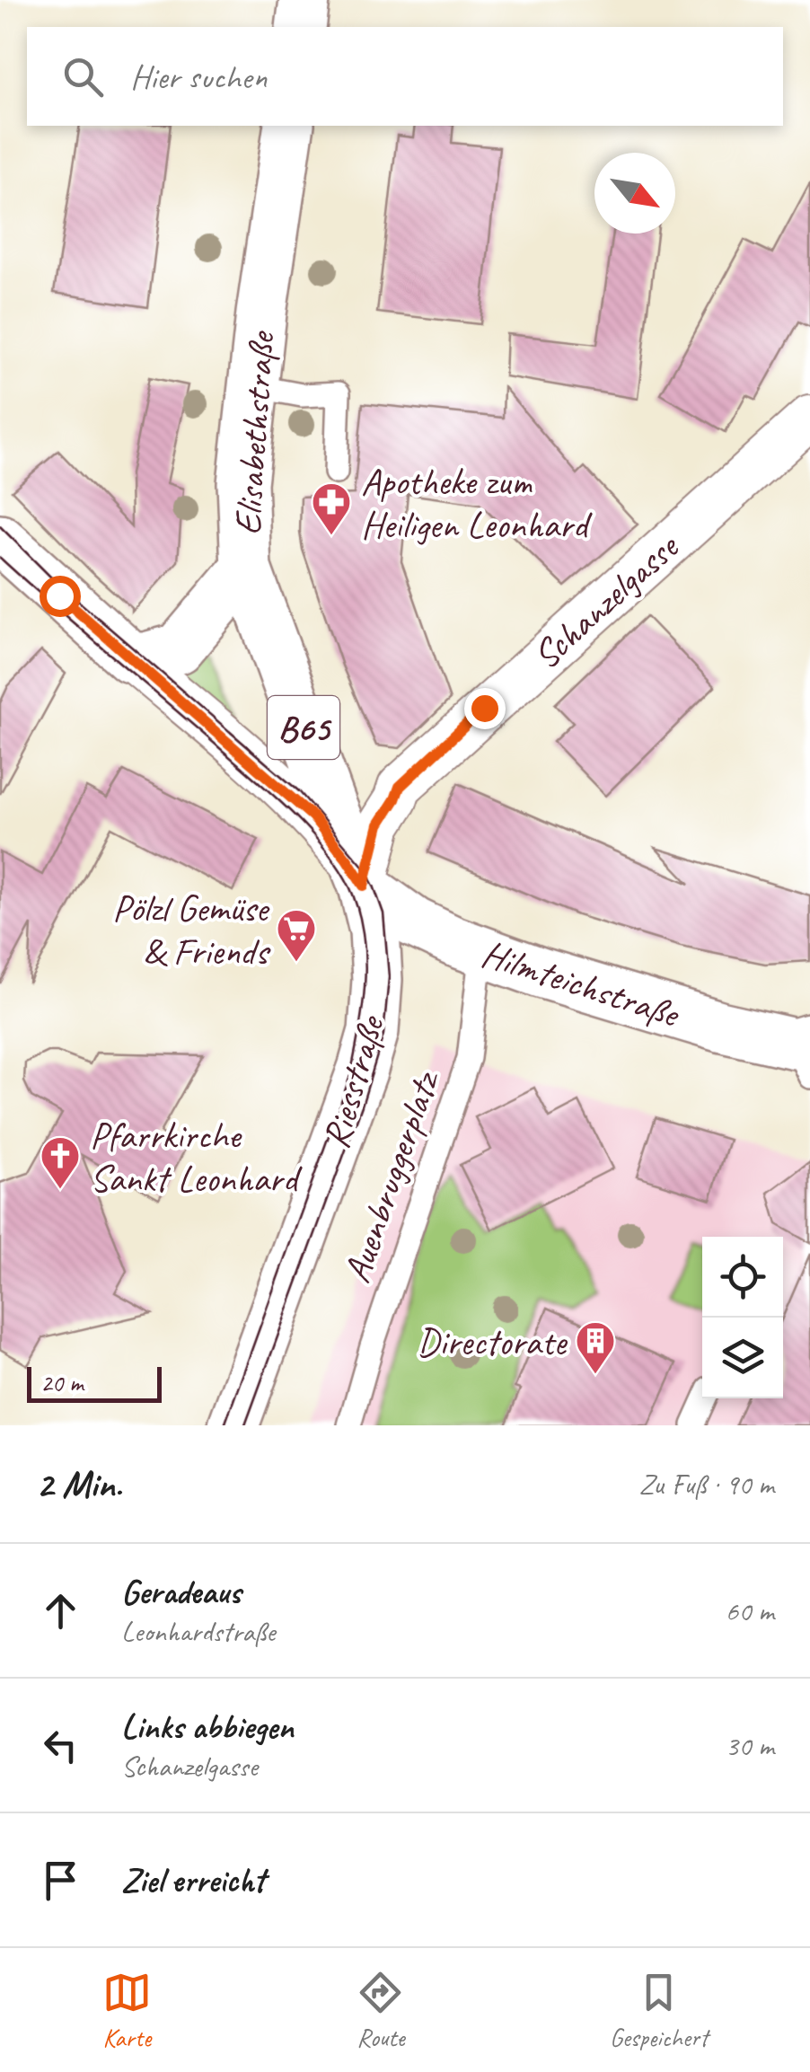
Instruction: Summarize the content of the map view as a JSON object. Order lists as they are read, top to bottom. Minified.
{"streets":{"main road":["Elisabethstraße","B65","Hilmteichstraße","Riesstraße"],"street":["Schanzelgasse"],"lane":["Auenbruggerplatz"]},"crossings":[["Elisabethstraße","Schanzelgasse"],["Elisabethstraße","Hilmteichstraße"],["Elisabethstraße","Riesstraße"],["Schanzelgasse","Hilmteichstraße"],["Schanzelgasse","Riesstraße"],["Hilmteichstraße","Riesstraße"],["Hilmteichstraße","Auenbruggerplatz"]],"places":{"pharmacy":["Apotheke zum Heiligen Leonhard"],"supermarket":["Pölzl Gemüse & Friends"],"church":["Pfarrkirche Sankt Leonhard"],"building":["Directorate"]},"scale_bar":"20 m","north":"bottom right","page":{"search":"Hier suchen","scale":"20 m","heading":["2 Min.","Zu Fuß · 90 m"],"list":[["Geradeaus","Leonhardstraße","60 m"],["Links abbiegen","Schanzelgasse","30 m"],"Ziel erreicht"],"nav":["Karte","Route","Gespeichert"]}}
